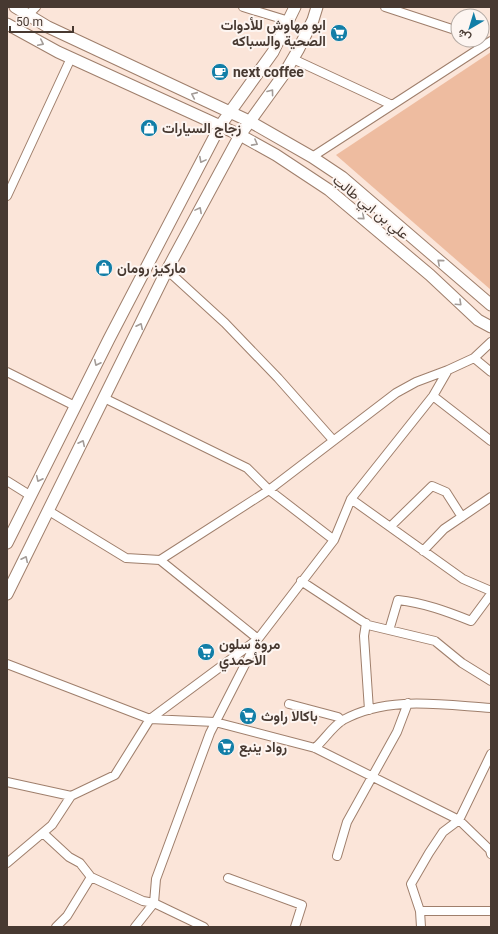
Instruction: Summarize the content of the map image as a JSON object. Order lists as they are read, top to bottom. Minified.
{"streets":{"main road":["علي بن ابي طالب"]},"places":{"supermarket":["ابو مهاوش للأدوات الصحية والسباكه","مروة سلون الأحمدي","باكالا راوث","رواد ينبع"],"cafe":["next coffee"],"shop":["زجاج السيارات","ماركيز رومان"]},"scale_bar":"50 m","north":"bottom left"}
